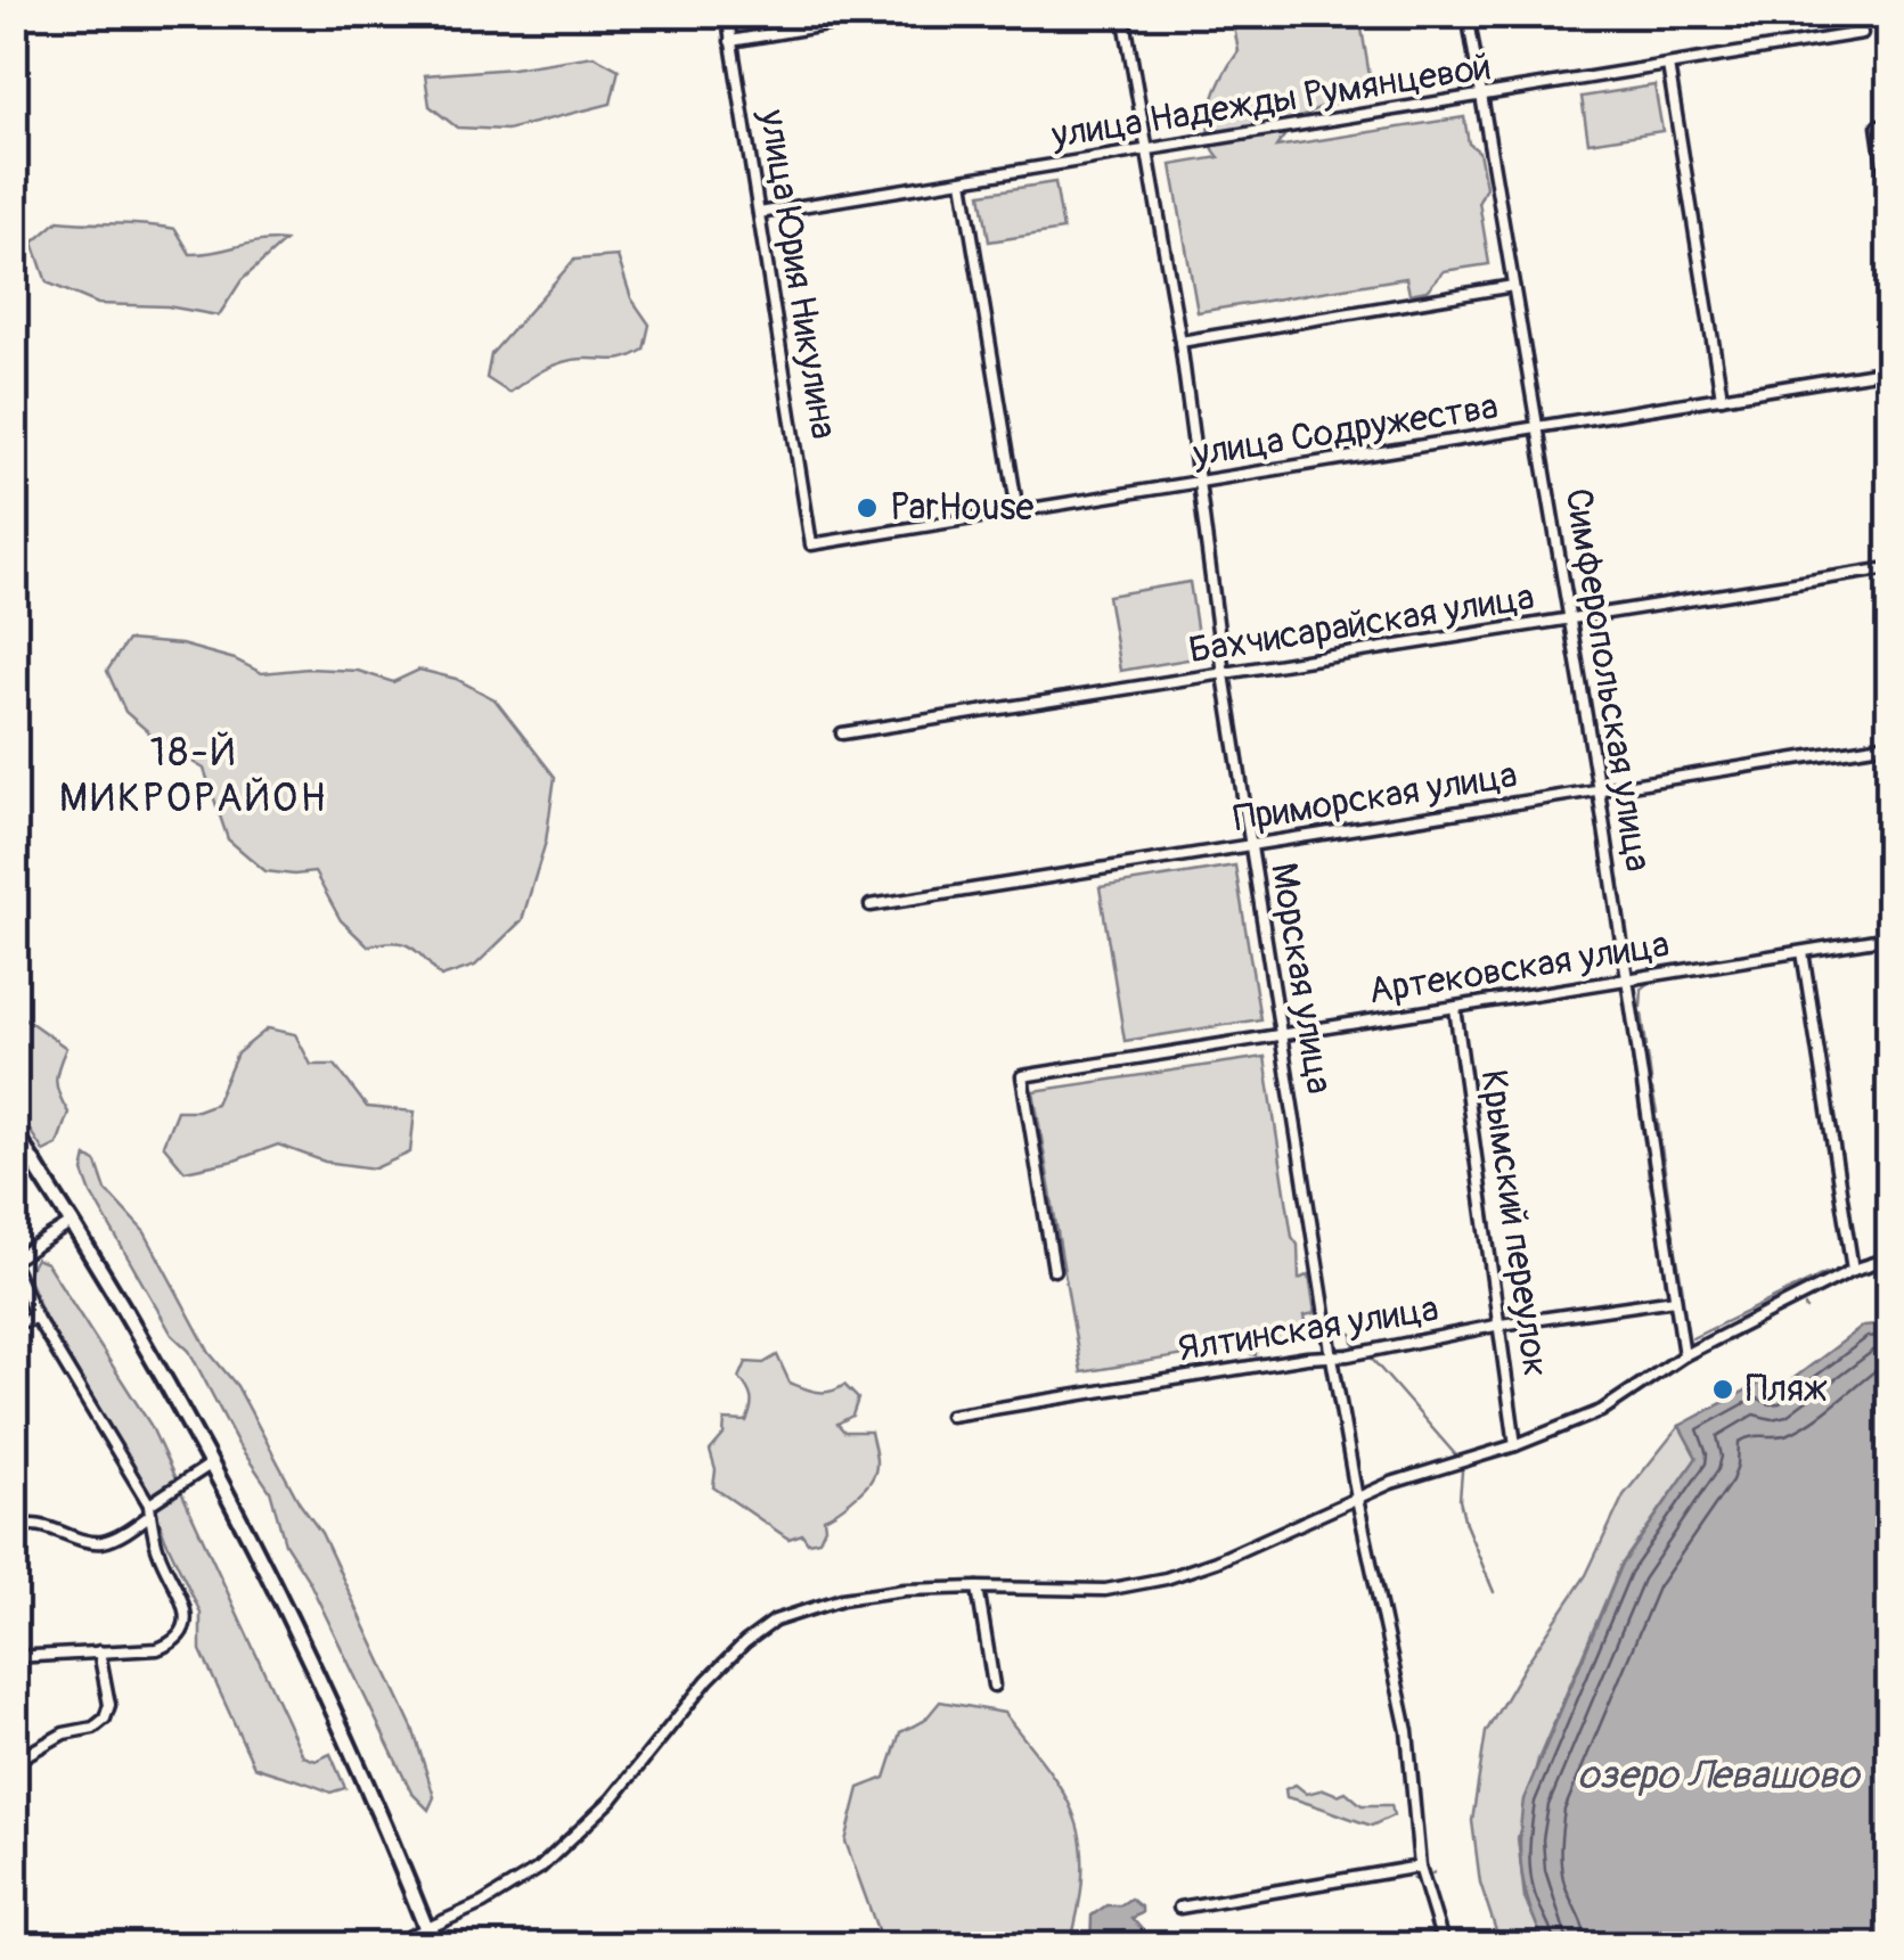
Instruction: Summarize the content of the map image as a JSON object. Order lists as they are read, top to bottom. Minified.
{"streets":{"street":["улица Надежды Румянцевой","улица Юрия Никулина","улица Содружества","Бахчисарайская улица","Симферопольская улица","Приморская улица","Артековская улица","Морская улица","Крымский переулок","Ялтинская улица"]},"crossings":[["улица Надежды Румянцевой","улица Юрия Никулина"],["улица Надежды Румянцевой","Симферопольская улица"],["улица Надежды Румянцевой","Морская улица"],["улица Юрия Никулина","улица Содружества"],["улица Содружества","Симферопольская улица"],["улица Содружества","Морская улица"],["Бахчисарайская улица","Симферопольская улица"],["Бахчисарайская улица","Морская улица"],["Симферопольская улица","Приморская улица"],["Симферопольская улица","Артековская улица"],["Симферопольская улица","Ялтинская улица"],["Приморская улица","Морская улица"],["Артековская улица","Морская улица"],["Артековская улица","Крымский переулок"],["Морская улица","Ялтинская улица"],["Крымский переулок","Ялтинская улица"]],"districts":["18-Й МИКРОРАЙОН"],"water":["озеро Левашово"],"places":["ParHouse","Пляж"]}
